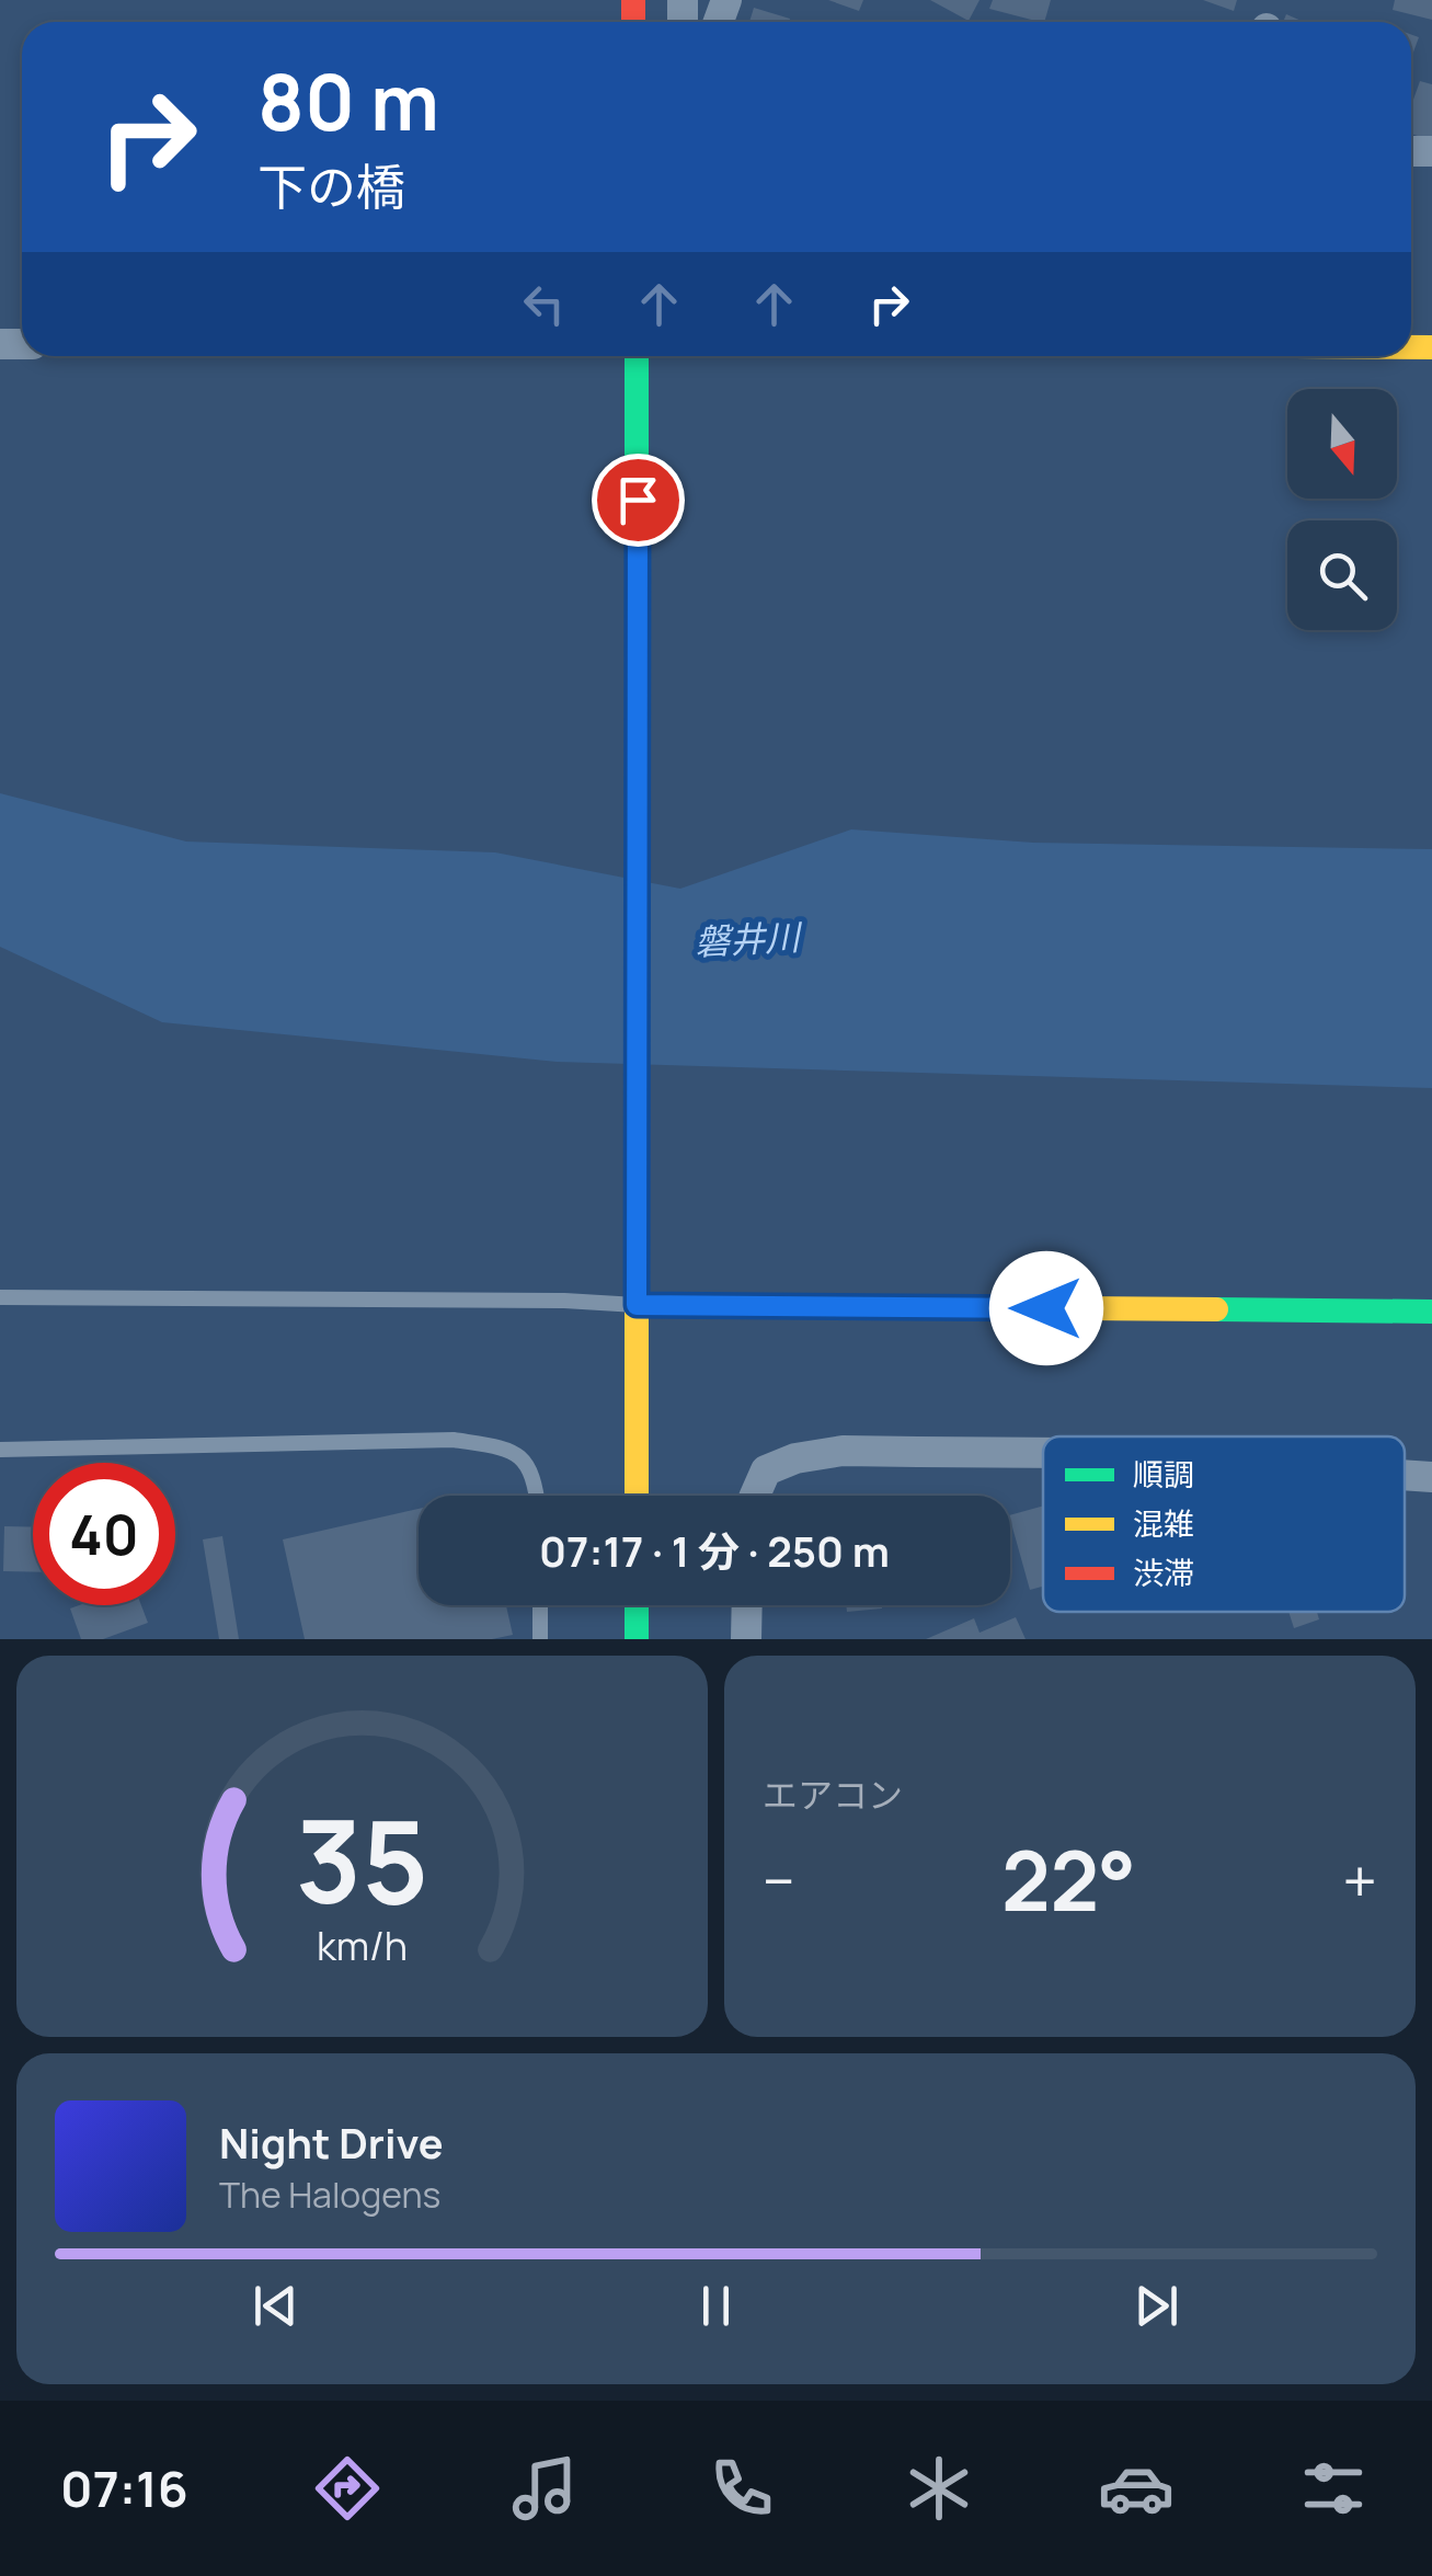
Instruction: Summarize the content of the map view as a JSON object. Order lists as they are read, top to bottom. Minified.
{"water":["磐井川"],"legend":["順調","混雑","渋滞"],"north":"bottom","page":{"turn":["80 m","下の橋"],"limit":"40","trip":"07:17 · 1 分 · 250 m","tile":"エアコン","heat":["−","22°","+"],"song":["Night Drive","The Halogens"],"tabs":"07:16","gauge":["35","km/h"]}}
